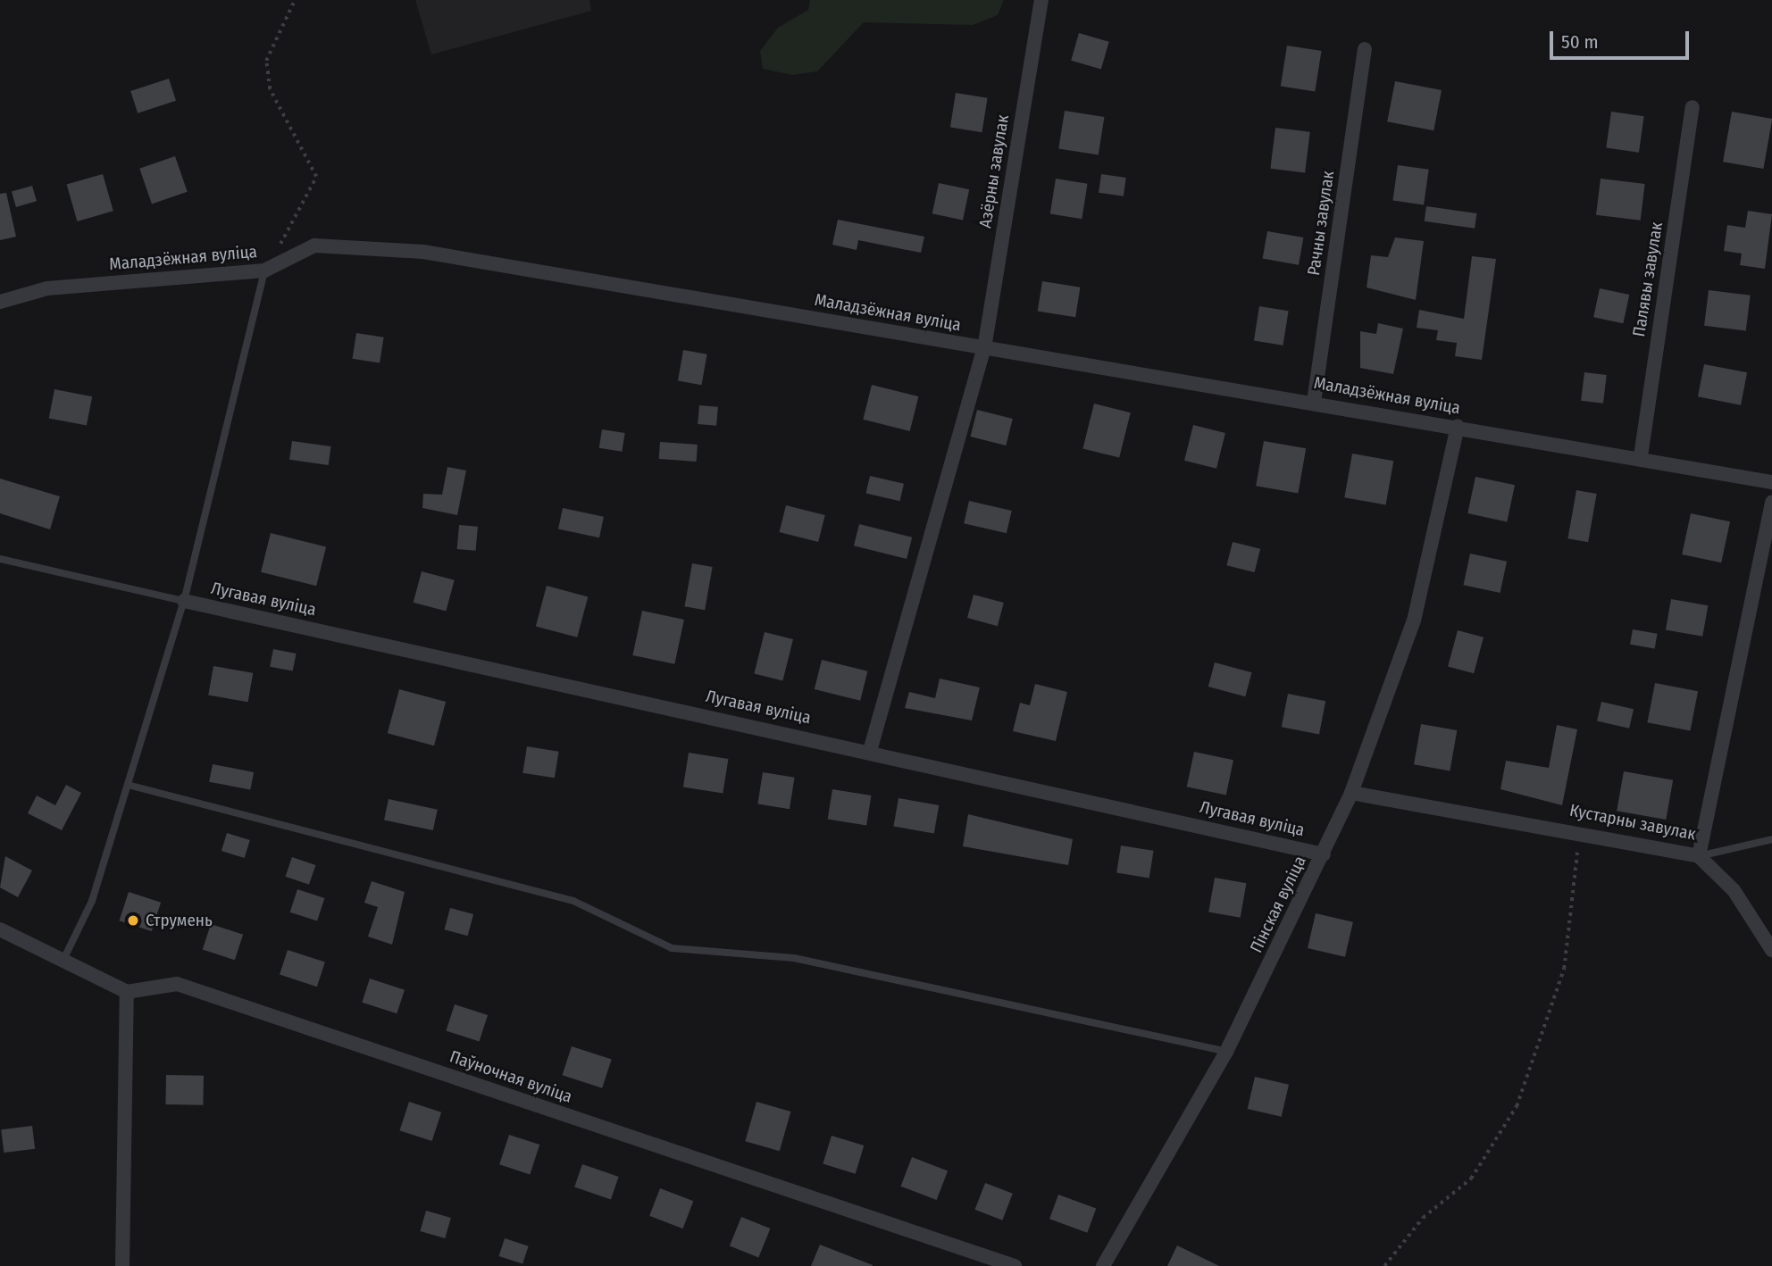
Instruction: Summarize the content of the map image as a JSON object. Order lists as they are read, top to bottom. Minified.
{"streets":{"street":["Азёрны завулак","Рачны завулак","Маладзёжная вуліца","Палявы завулак","Лугавая вуліца","Кустарны завулак","Пінская вуліца","Паўночная вуліца"]},"crossings":[["Азёрны завулак","Маладзёжная вуліца"],["Азёрны завулак","Лугавая вуліца"],["Рачны завулак","Маладзёжная вуліца"],["Маладзёжная вуліца","Палявы завулак"],["Маладзёжная вуліца","Пінская вуліца"],["Лугавая вуліца","Пінская вуліца"],["Кустарны завулак","Пінская вуліца"]],"places":["Струмень"],"scale_bar":"50 m"}
